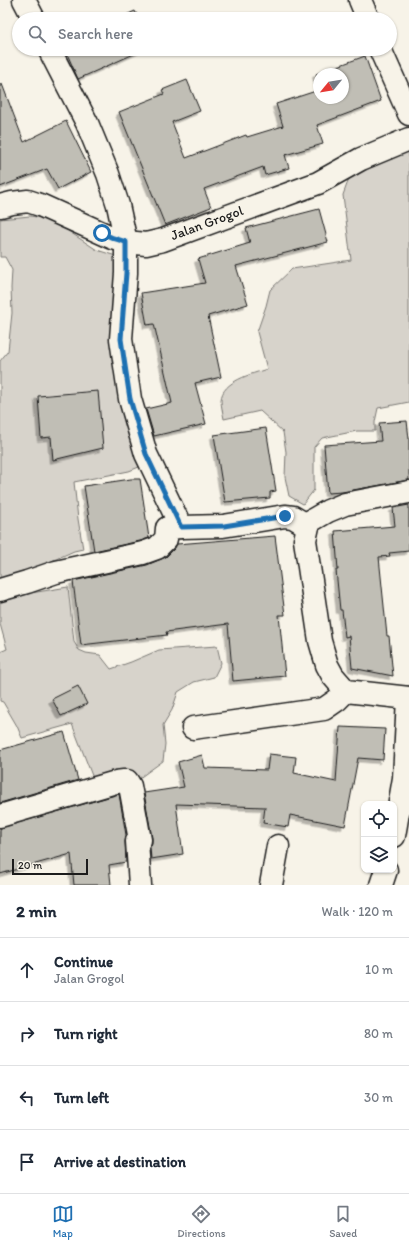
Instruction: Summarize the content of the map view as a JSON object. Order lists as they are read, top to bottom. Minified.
{"streets":{"street":["Jalan Grogol"]},"scale_bar":"20 m","north":"bottom left","page":{"search":"Search here","scale":"20 m","heading":["2 min","Walk · 120 m"],"list":[["Continue","Jalan Grogol","10 m"],["Turn right","80 m"],["Turn left","30 m"],"Arrive at destination"],"nav":["Map","Directions","Saved"]}}
